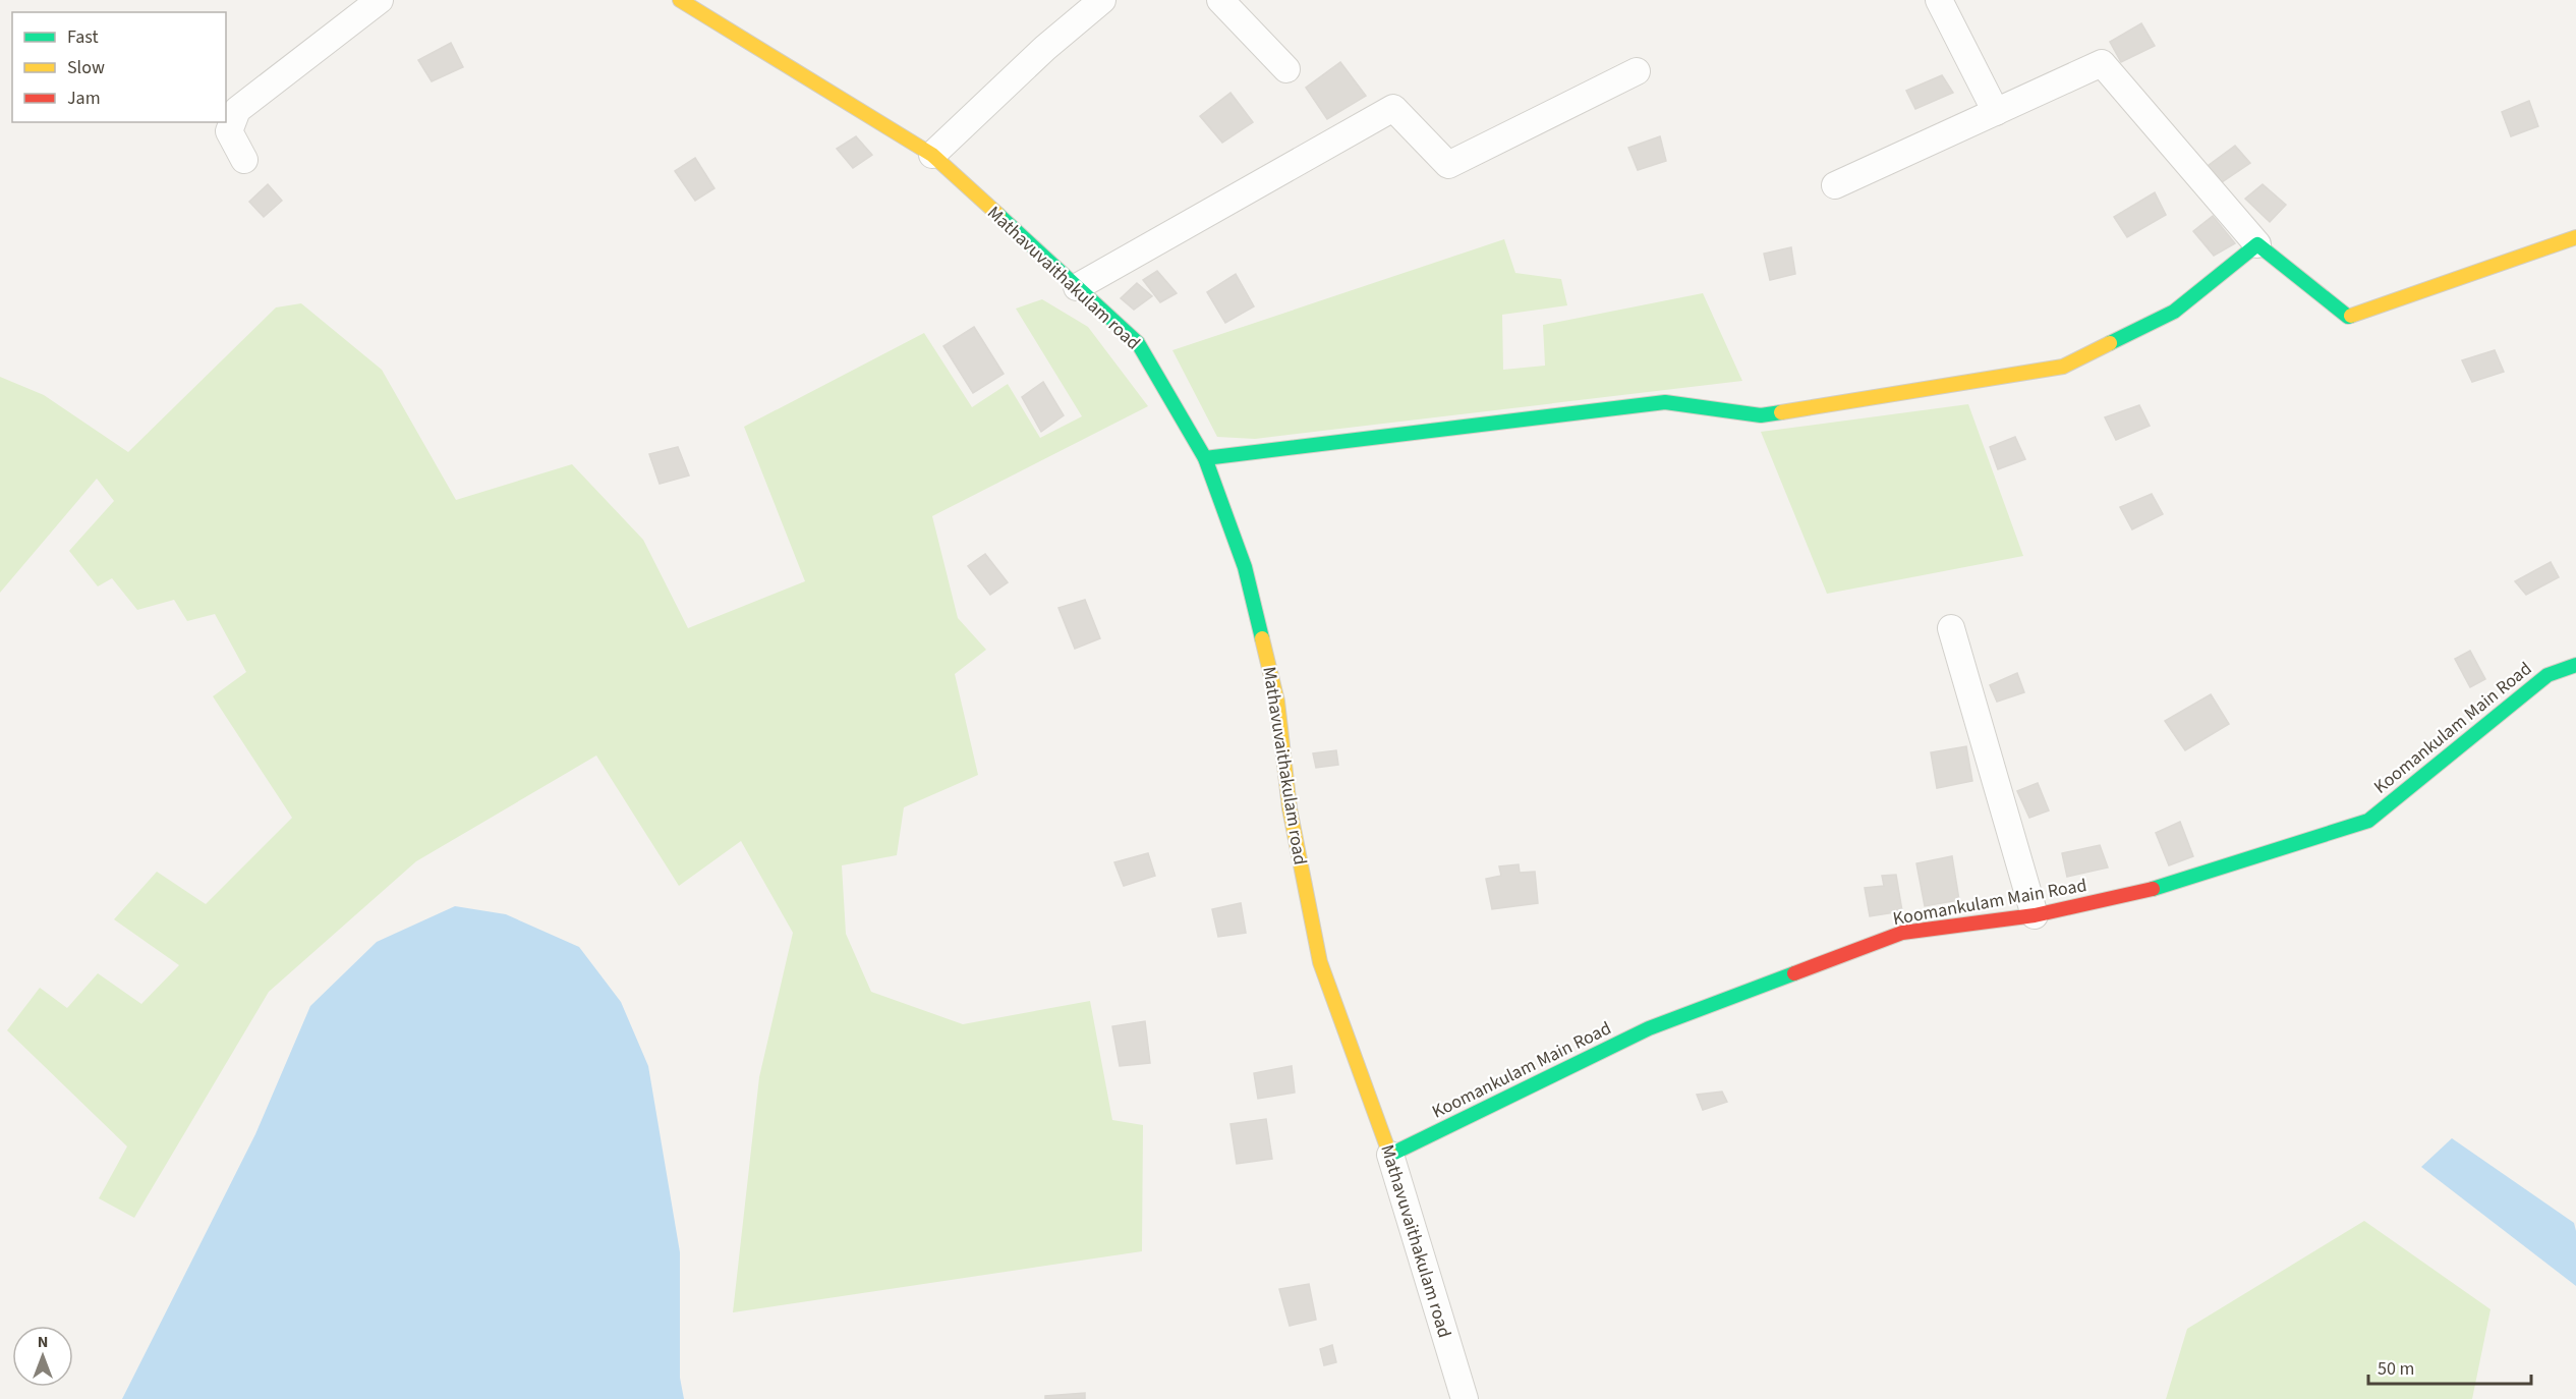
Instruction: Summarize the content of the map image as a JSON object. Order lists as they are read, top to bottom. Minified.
{"streets":{"street":["Mathavuvaithakulam road","Koomankulam Main Road"]},"crossings":[["Mathavuvaithakulam road","Koomankulam Main Road"]],"legend":["Fast","Slow","Jam"],"scale_bar":"50 m","north":"top"}
